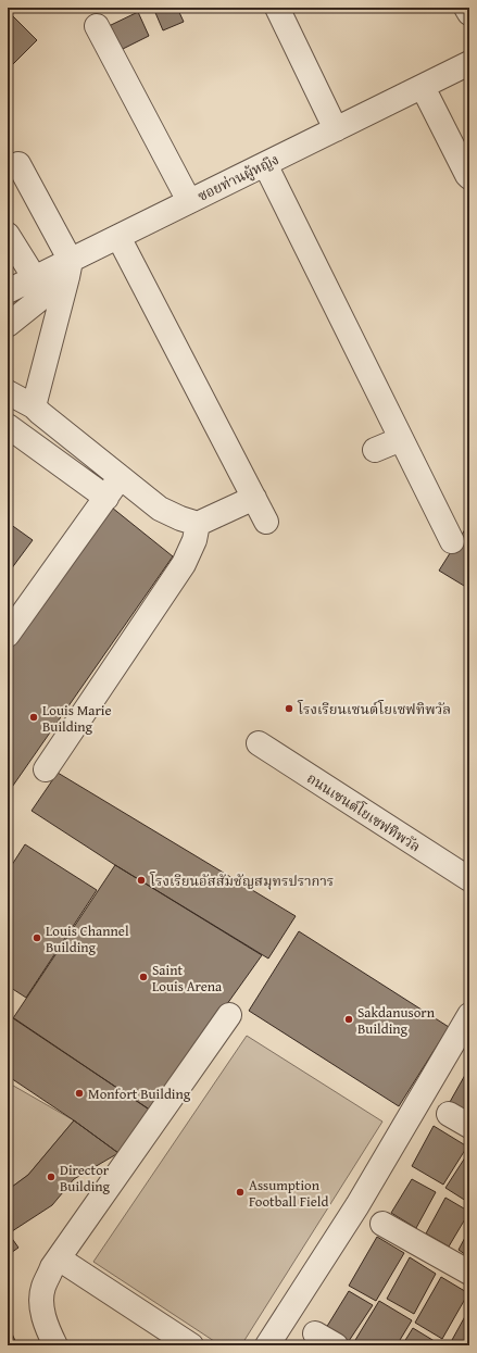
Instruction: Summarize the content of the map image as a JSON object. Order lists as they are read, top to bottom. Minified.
{"streets":{"street":["ซอยท่านผู้หญิง","ถนนเซนต์โยเซฟทิพวัล"]},"places":["โรงเรียนเซนต์โยเซฟทิพวัล","Louis Marie Building","โรงเรียนอัสสัมชัญสมุทรปราการ","Louis Channel Building","Saint Louis Arena","Sakdanusorn Building","Monfort Building","Director Building","Assumption Football Field"]}
